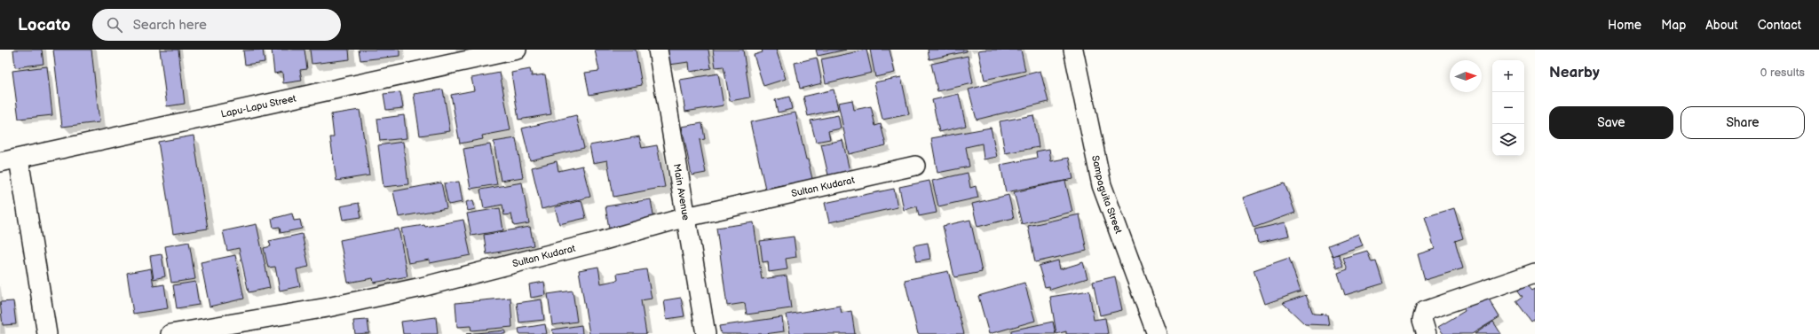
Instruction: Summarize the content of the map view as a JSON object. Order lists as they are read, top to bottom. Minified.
{"streets":{"street":["Lapu-Lapu Street","Sultan Kudarat","Main Avenue","Sampaguita Street"]},"crossings":[["Sultan Kudarat","Main Avenue"]],"north":"right","page":{"header":"Locato","search":"Search here","nav":["Home","Map","About","Contact"],"heading":["Nearby","0 results"],"map_buttons":["+","−"],"buttons":["Save","Share"]}}
